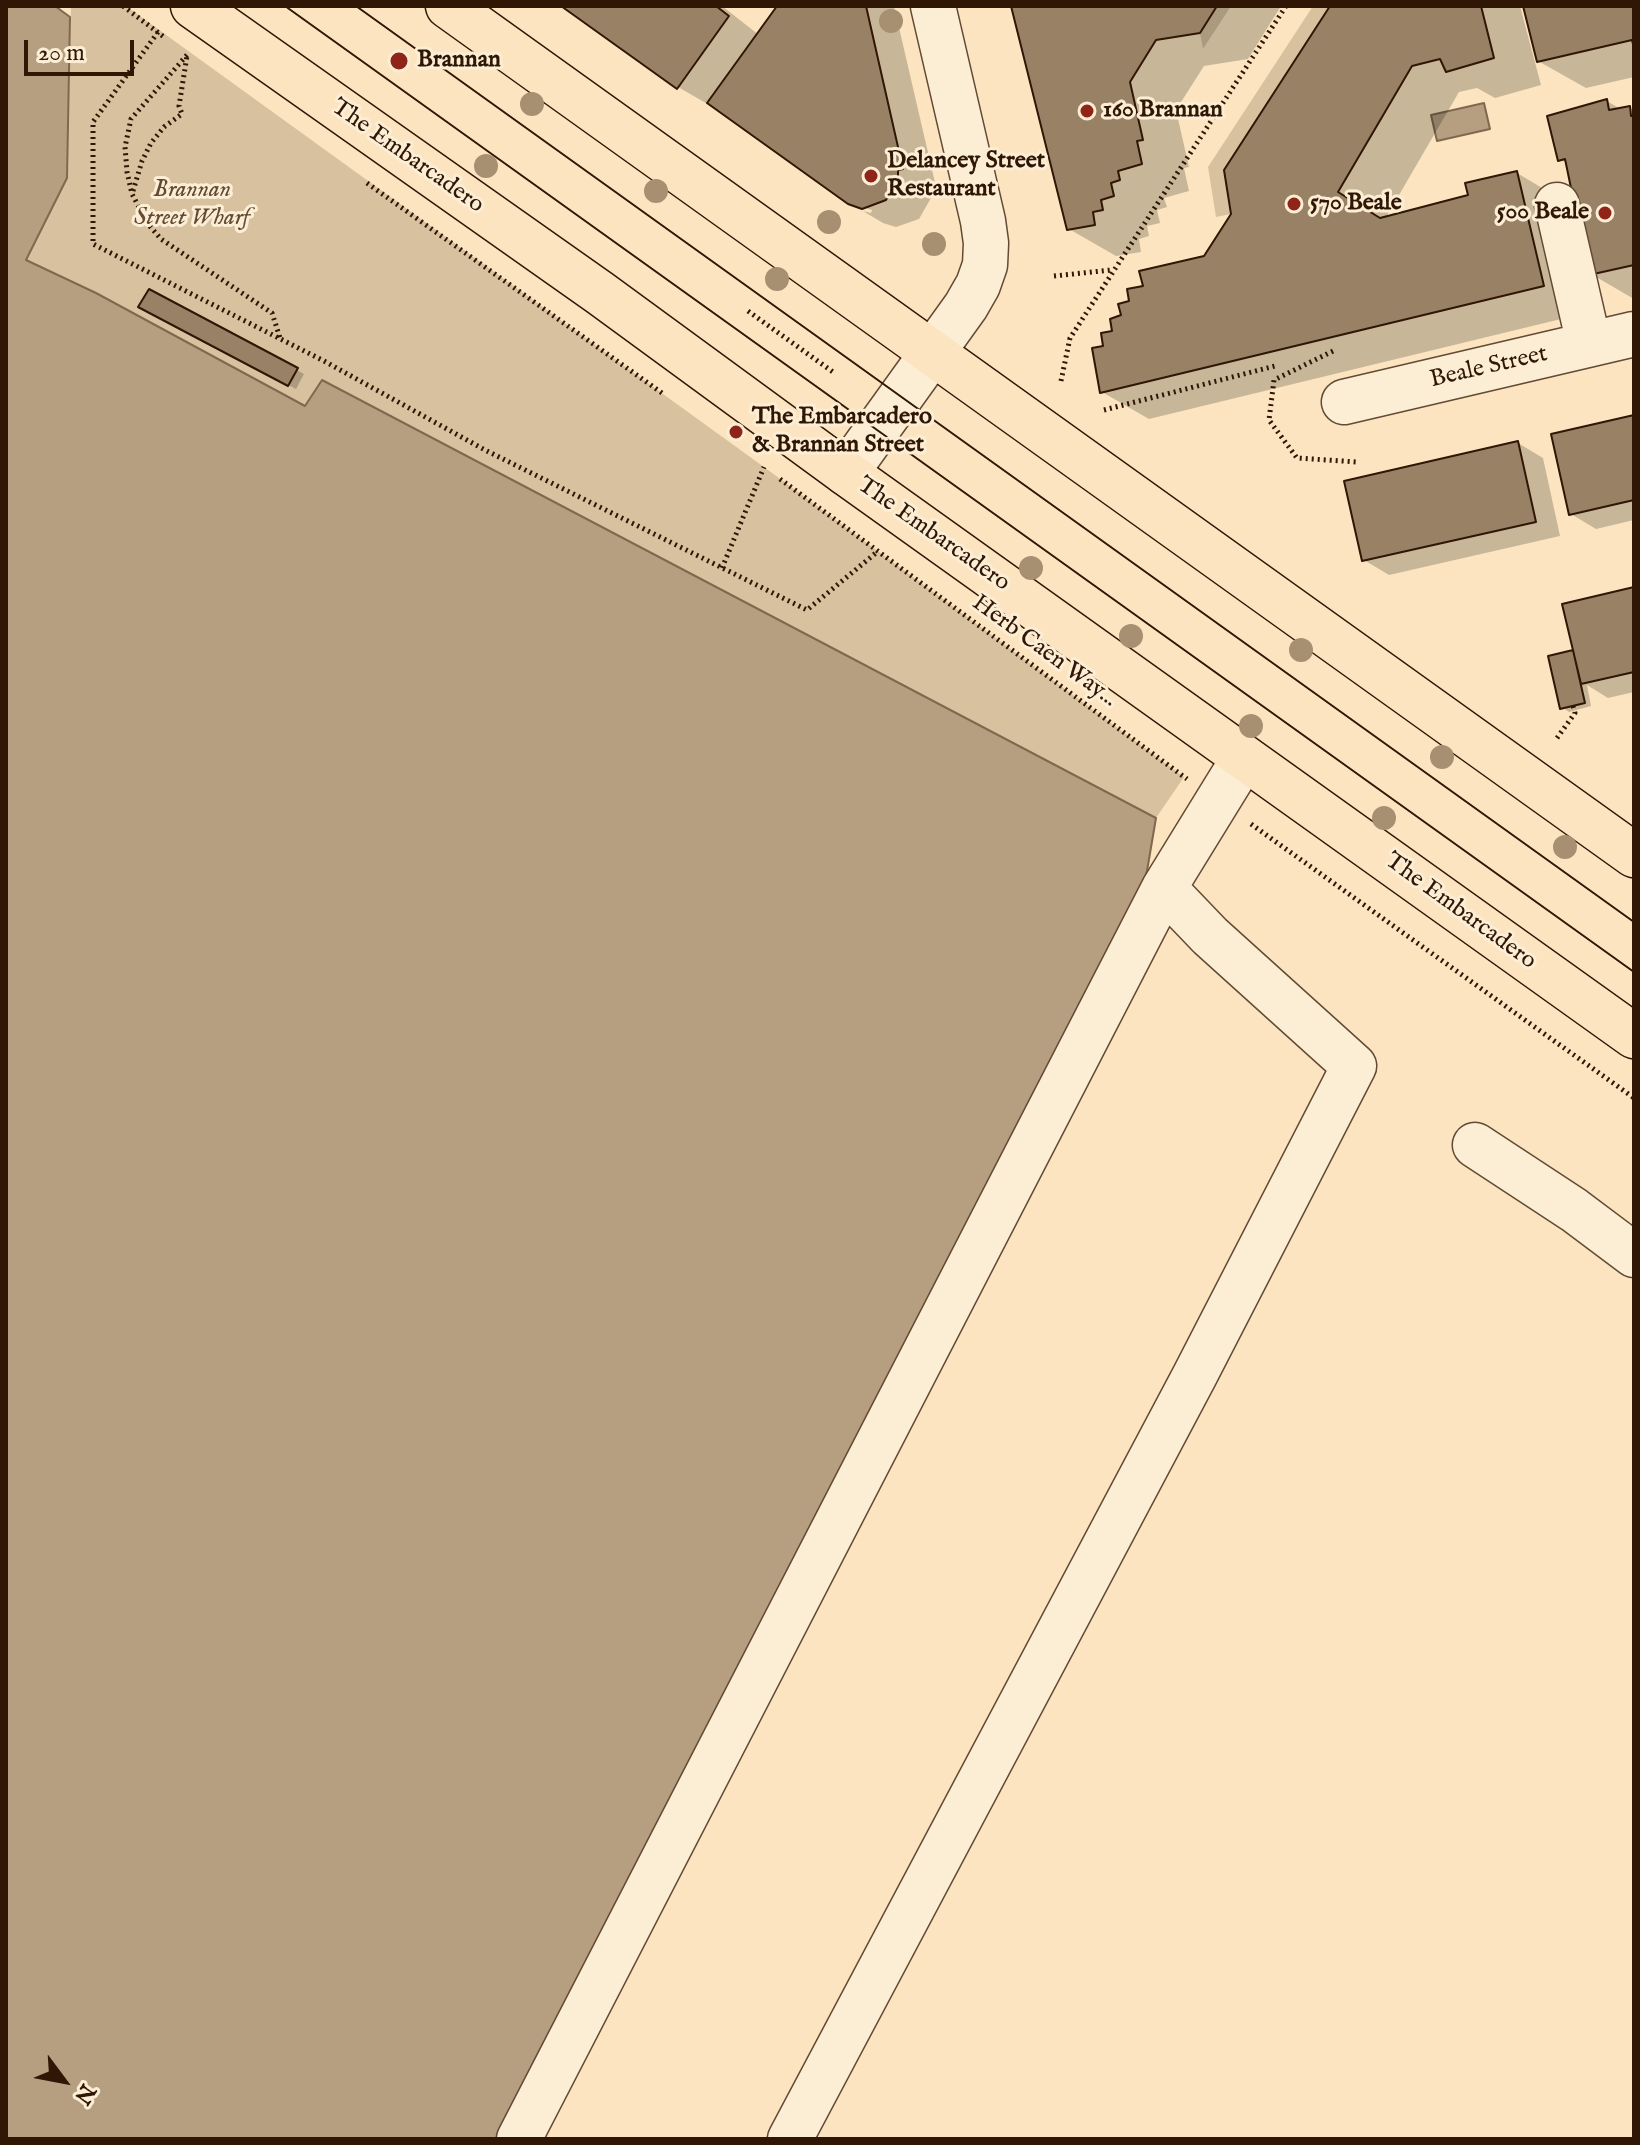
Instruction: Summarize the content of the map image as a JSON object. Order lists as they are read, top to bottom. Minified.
{"streets":{"main road":["The Embarcadero"],"street":["Beale Street"],"path":["Herb Caen Way..."]},"parks":["Brannan Street Wharf"],"places":["Brannan","160 Brannan","Delancey Street Restaurant","570 Beale","500 Beale","The Embarcadero & Brannan Street"],"scale_bar":"20 m","north":"bottom right"}
